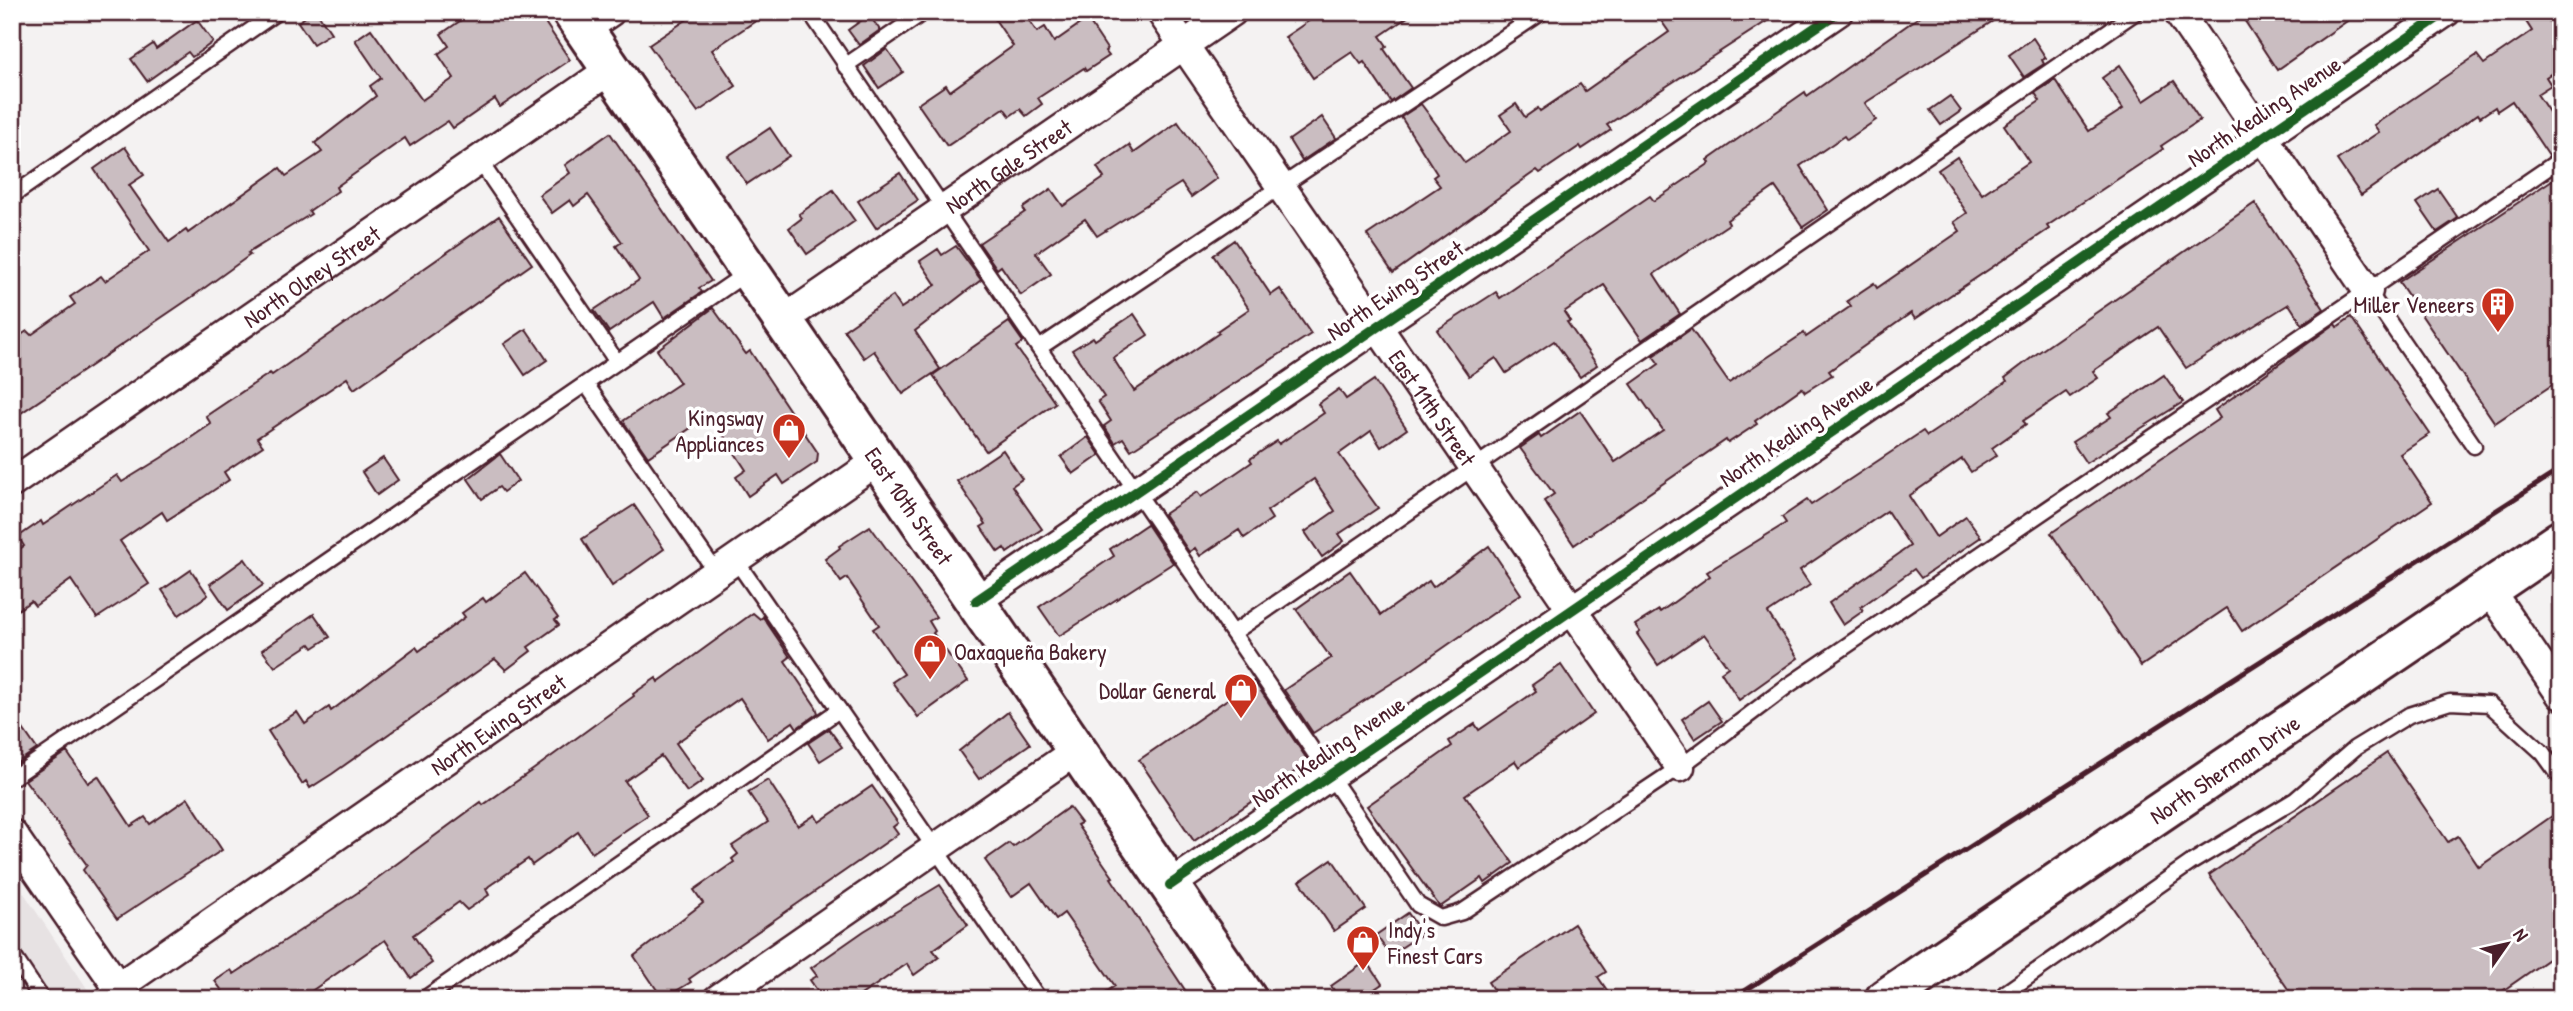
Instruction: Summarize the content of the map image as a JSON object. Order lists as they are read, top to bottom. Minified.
{"streets":{"main road":["East 10th Street","North Sherman Drive"],"street":["North Kealing Avenue","North Gale Street","North Olney Street","North Ewing Street","East 11th Street"]},"crossings":[["North Kealing Avenue","East 11th Street"],["North Kealing Avenue","East 10th Street"],["North Gale Street","East 11th Street"],["North Gale Street","East 10th Street"],["North Olney Street","East 10th Street"],["North Ewing Street","East 11th Street"],["North Ewing Street","East 10th Street"]],"places":{"building":["Miller Veneers"],"shop":["Kingsway Appliances","Oaxaqueña Bakery","Dollar General","Indy's Finest Cars"]},"north":"top right"}
